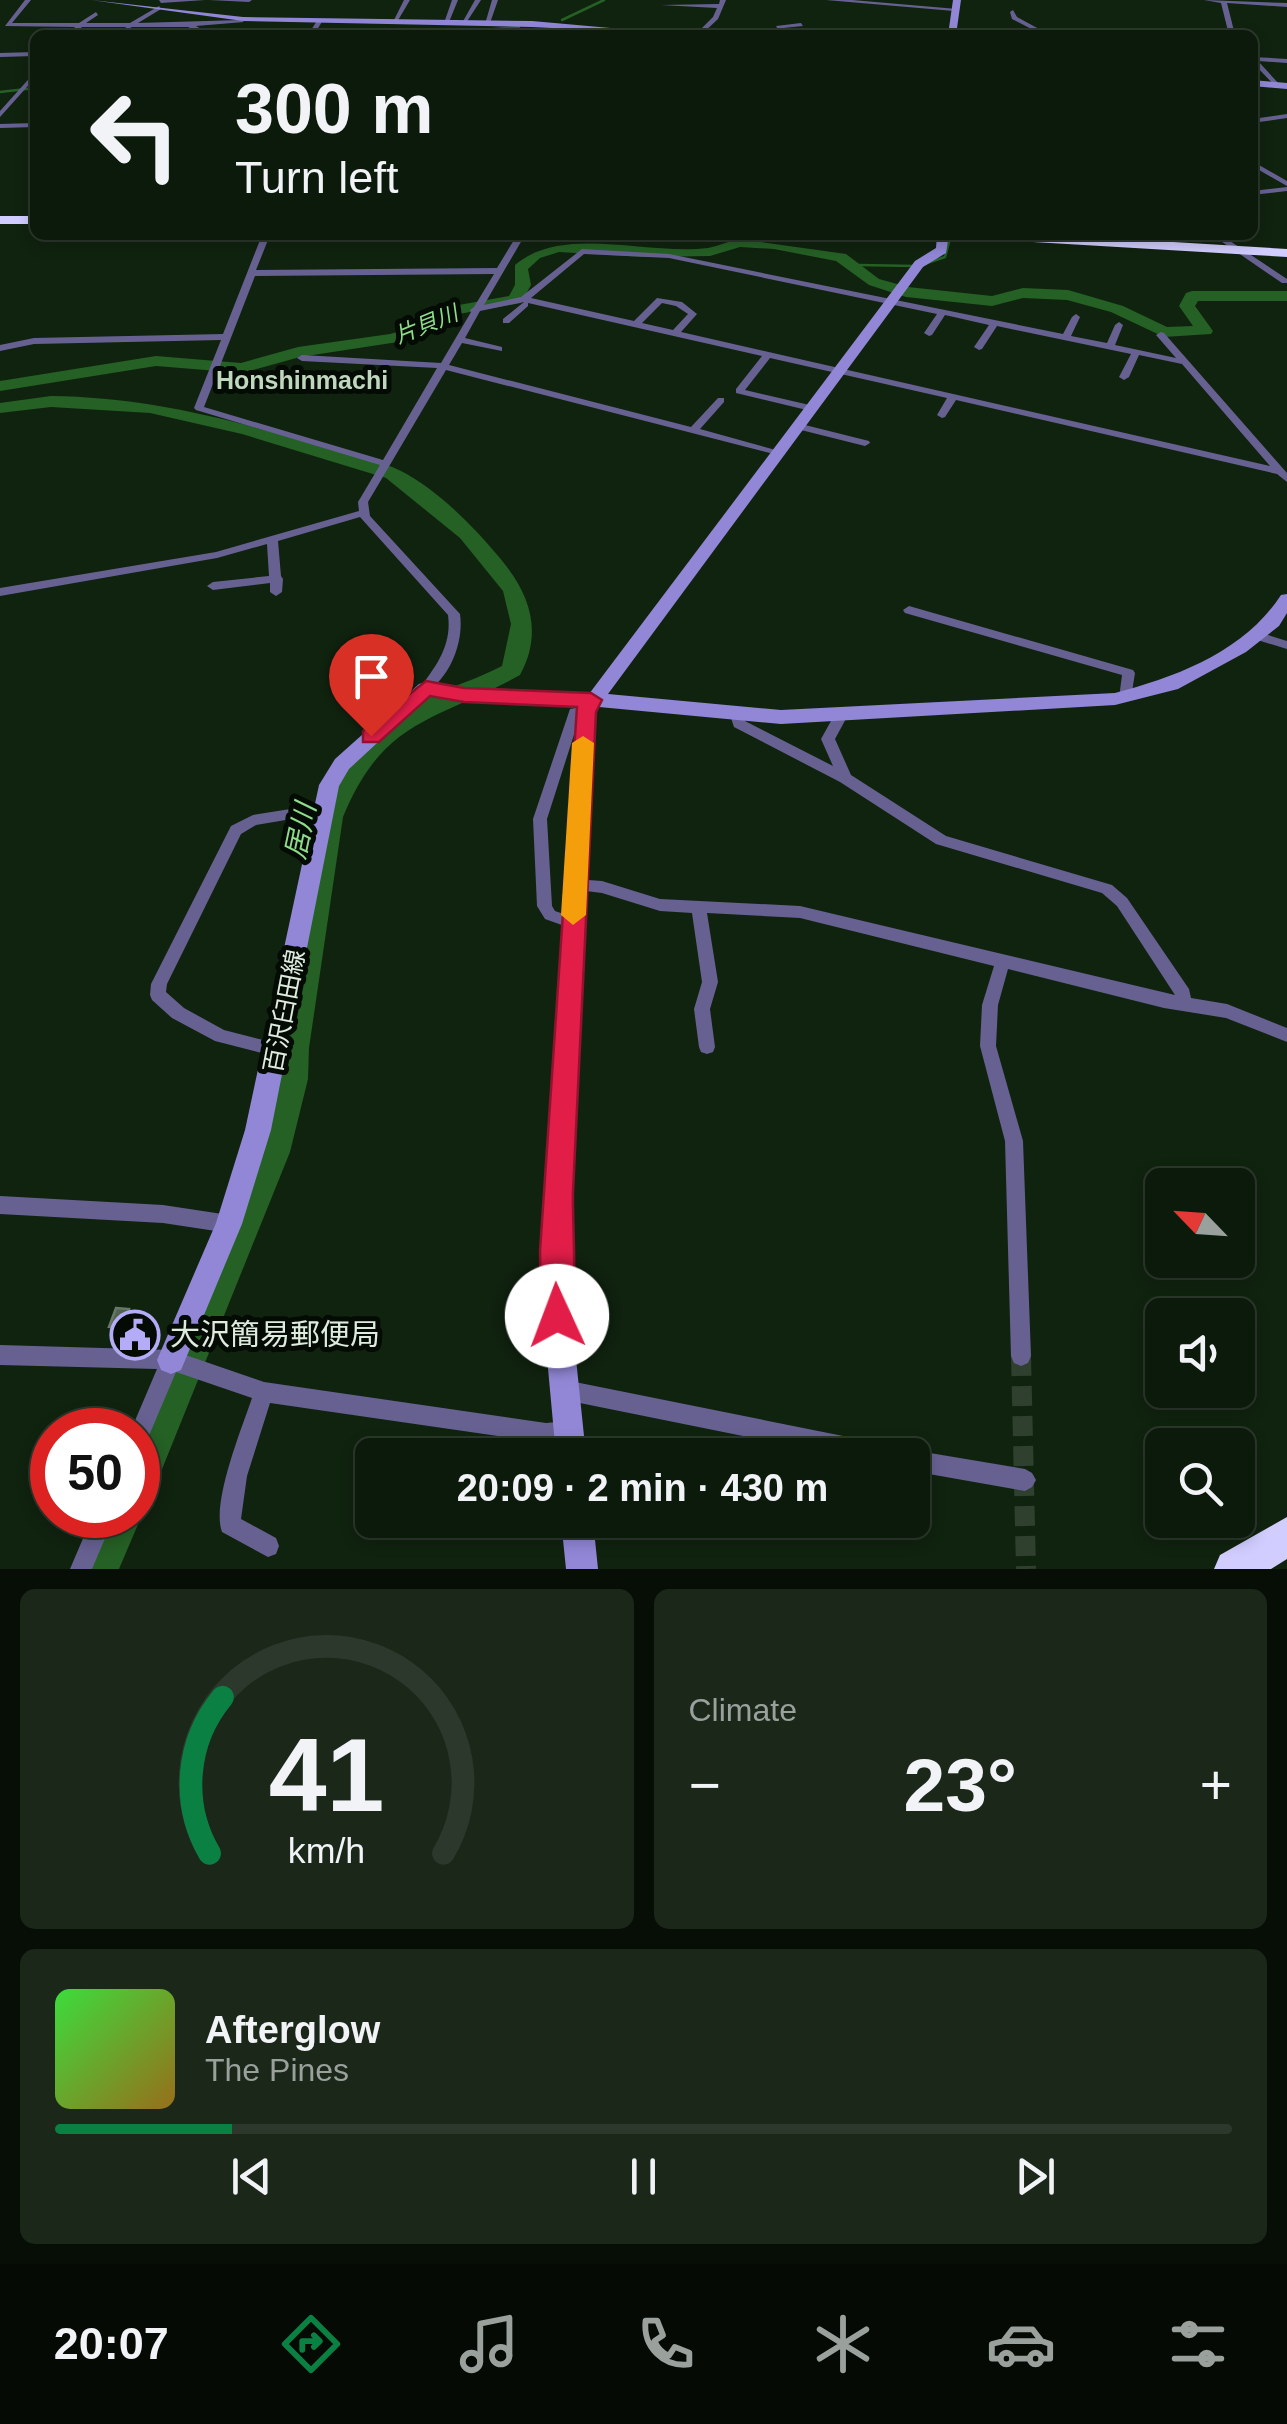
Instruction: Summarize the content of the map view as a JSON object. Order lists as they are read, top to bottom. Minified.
{"streets":{"street":["百沢臼田線"]},"districts":["Honshinmachi"],"water":["片貝川","居川"],"places":{"public building":["大沢簡易郵便局"]},"north":"top left","page":{"turn":["300 m","Turn left"],"limit":"50","trip":"20:09 · 2 min · 430 m","tile":"Climate","heat":["−","23°","+"],"song":["Afterglow","The Pines"],"tabs":"20:07","gauge":["41","km/h"]}}
